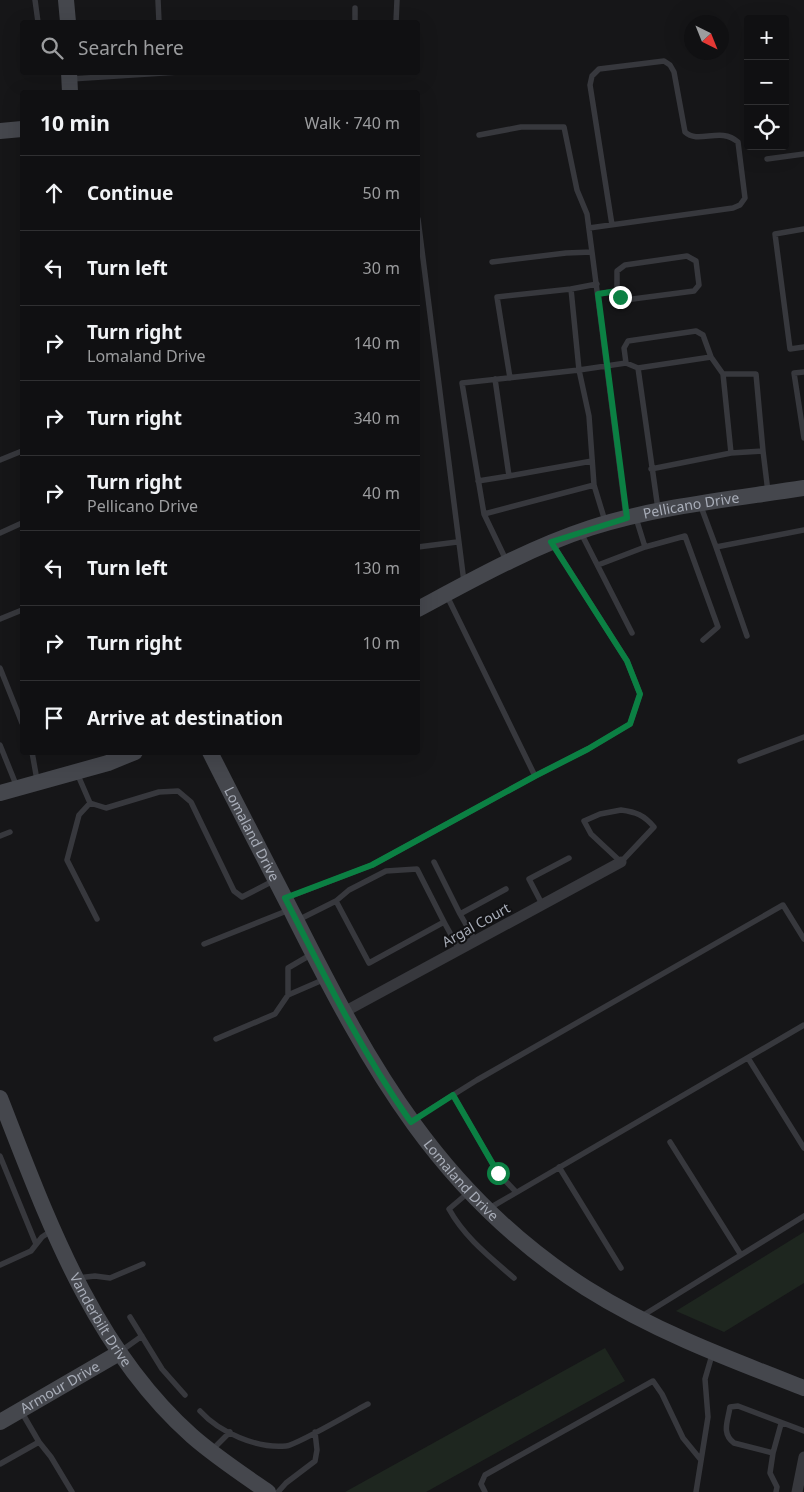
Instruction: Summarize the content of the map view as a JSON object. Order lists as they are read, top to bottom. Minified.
{"streets":{"street":["Pellicano Drive","Lomaland Drive","Argal Court","Vanderbilt Drive","Armour Drive"]},"crossings":[["Lomaland Drive","Argal Court"],["Vanderbilt Drive","Armour Drive"]],"north":"bottom right","page":{"map_buttons":["+","−"],"search":"Search here","heading":["10 min","Walk · 740 m"],"list":[["Continue","50 m"],["Turn left","30 m"],["Turn right","Lomaland Drive","140 m"],["Turn right","340 m"],["Turn right","Pellicano Drive","40 m"],["Turn left","130 m"],["Turn right","10 m"],"Arrive at destination"]}}
